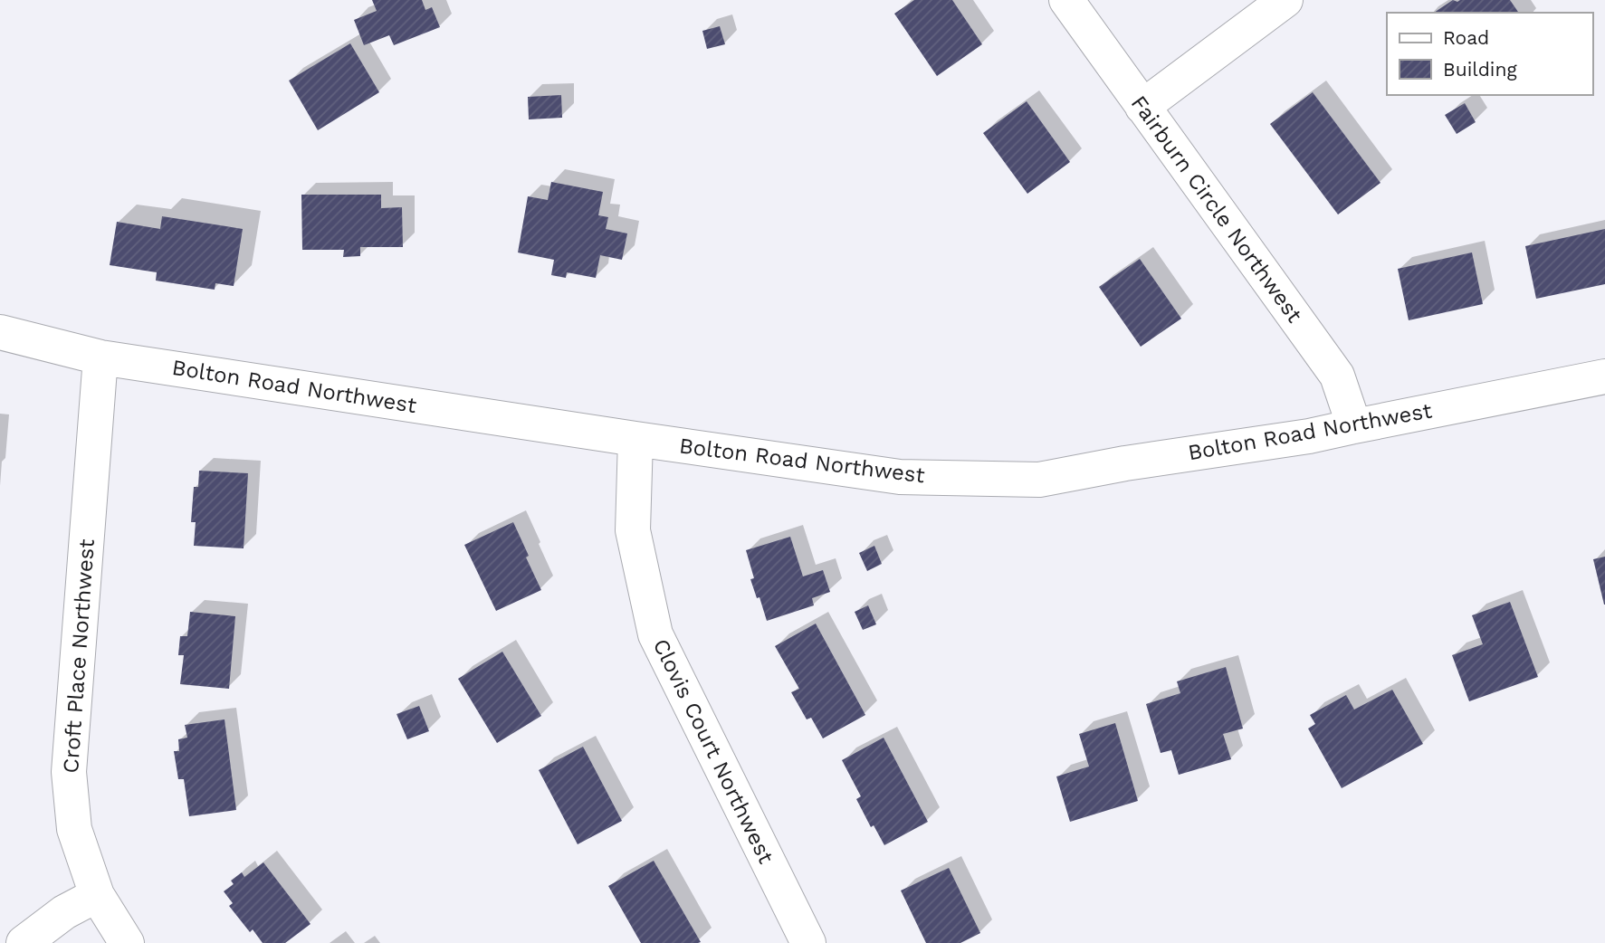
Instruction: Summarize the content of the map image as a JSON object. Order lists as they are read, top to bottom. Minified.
{"streets":{"street":["Fairburn Circle Northwest","Bolton Road Northwest","Croft Place Northwest","Clovis Court Northwest"]},"crossings":[["Fairburn Circle Northwest","Bolton Road Northwest"],["Bolton Road Northwest","Croft Place Northwest"],["Bolton Road Northwest","Clovis Court Northwest"]],"legend":["Road","Building"]}
